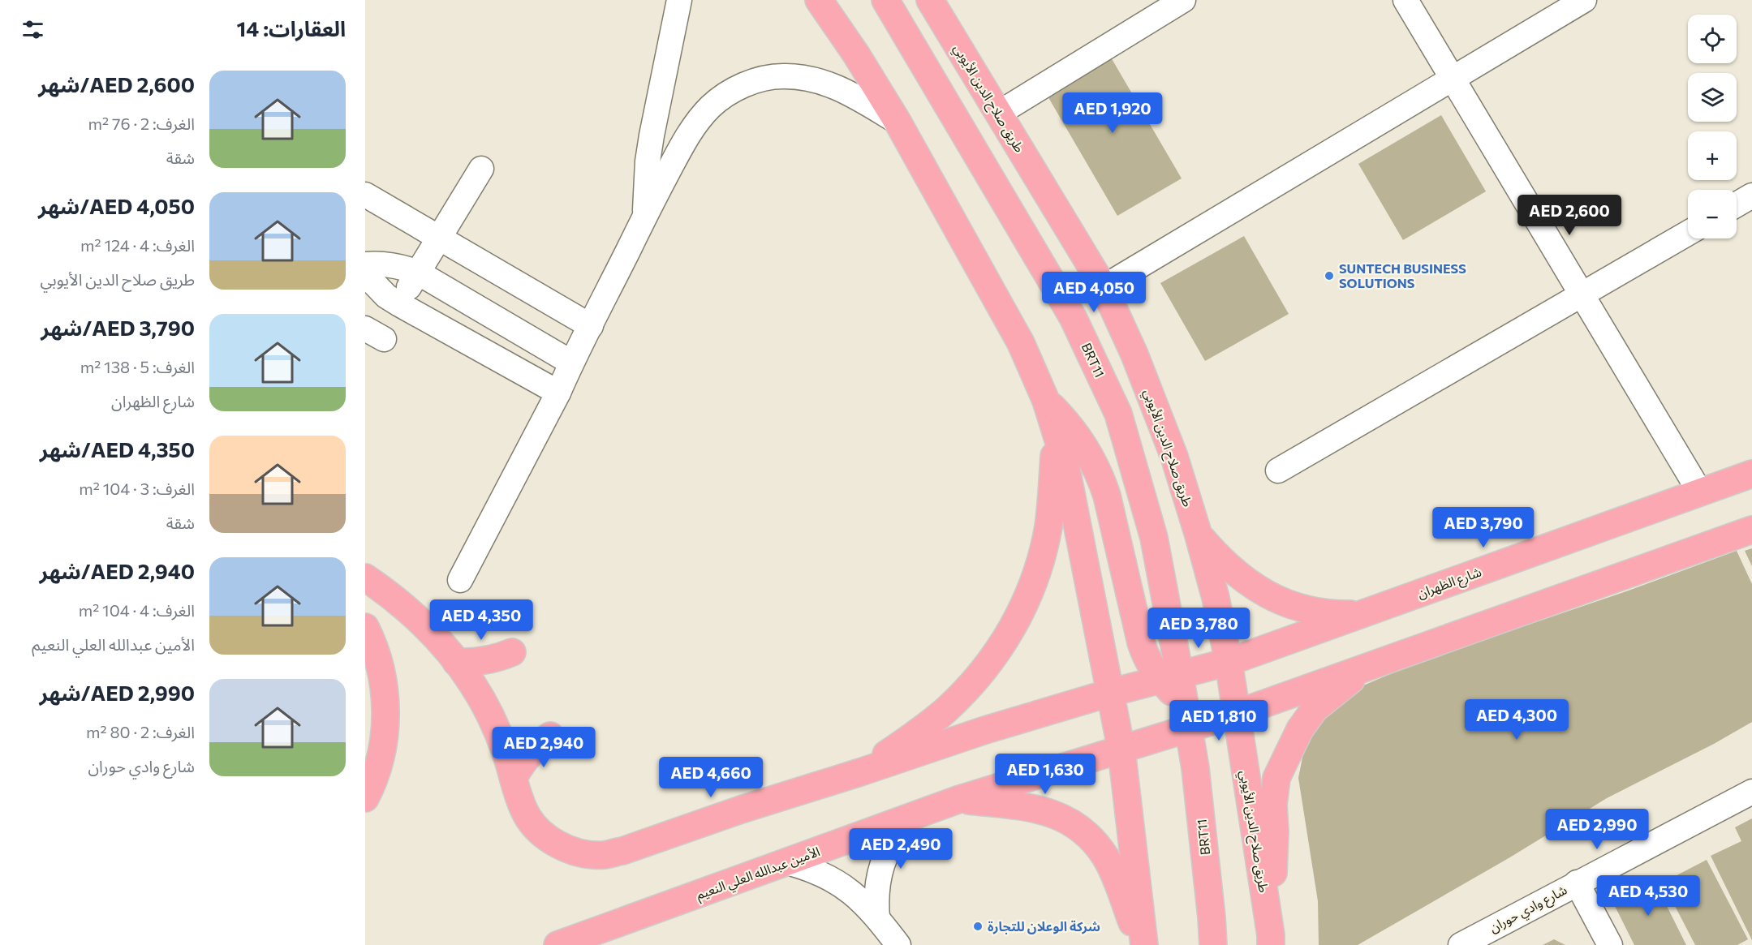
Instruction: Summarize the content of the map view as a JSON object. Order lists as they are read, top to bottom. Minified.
{"streets":{"main road":["طريق صلاح الدين الأيوبي","BRT11","شارع الظهران","الأمين عبدالله العلي النعيم"],"street":["شارع وادي حوران"]},"crossings":[["طريق صلاح الدين الأيوبي","شارع الظهران"],["طريق صلاح الدين الأيوبي","الأمين عبدالله العلي النعيم"],["BRT11","شارع الظهران"],["BRT11","الأمين عبدالله العلي النعيم"]],"places":["SUNTECH BUSINESS SOLUTIONS","شركة الوعلان للتجارة"],"page":{"heading":"العقارات: 14","map_buttons":["+","−"],"list":[{"name":"AED 2,600/شهر","note":"الغرف: 2 · 76 m² · شقة"},{"name":"AED 4,050/شهر","note":"الغرف: 4 · 124 m² · طريق صلاح الدين الأيوبي"},{"name":"AED 3,790/شهر","note":"الغرف: 5 · 138 m² · شارع الظهران"},{"name":"AED 4,350/شهر","note":"الغرف: 3 · 104 m² · شقة"},{"name":"AED 2,940/شهر","note":"الغرف: 4 · 104 m² · الأمين عبدالله العلي النعيم"},{"name":"AED 2,990/شهر","note":"الغرف: 2 · 80 m² · شارع وادي حوران"}],"price":["AED 1,920","AED 2,600","AED 4,050","AED 3,790","AED 4,350","AED 3,780","AED 4,300","AED 1,810","AED 2,940","AED 1,630","AED 4,660","AED 2,990","AED 2,490","AED 4,530"]}}
